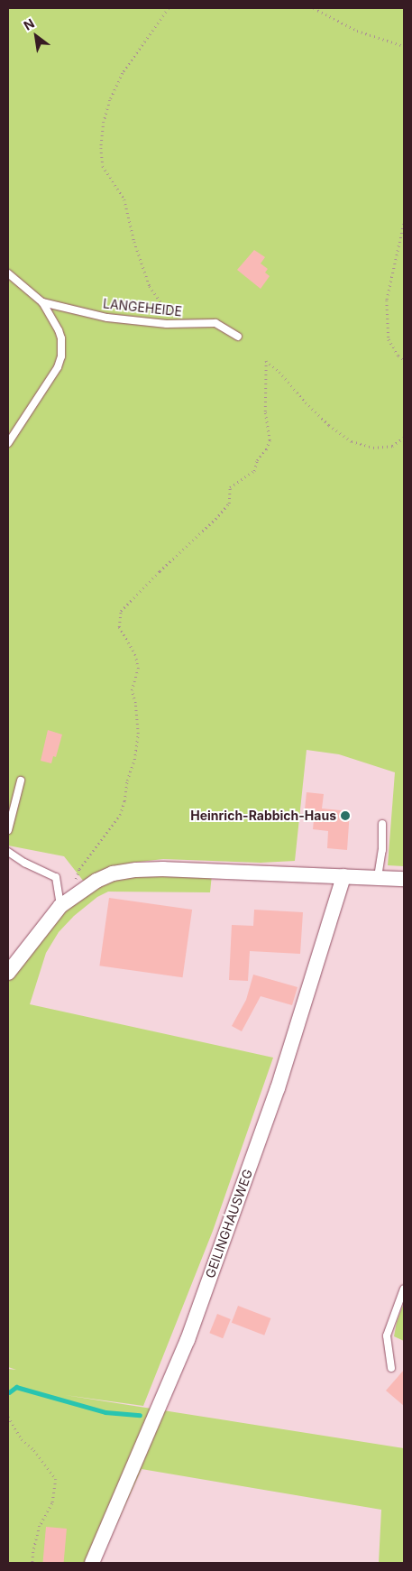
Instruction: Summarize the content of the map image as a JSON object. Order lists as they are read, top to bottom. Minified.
{"streets":{"street":["GEILINGHAUSWEG"],"lane":["LANGEHEIDE"]},"places":["Heinrich-Rabbich-Haus"],"north":"top left"}
